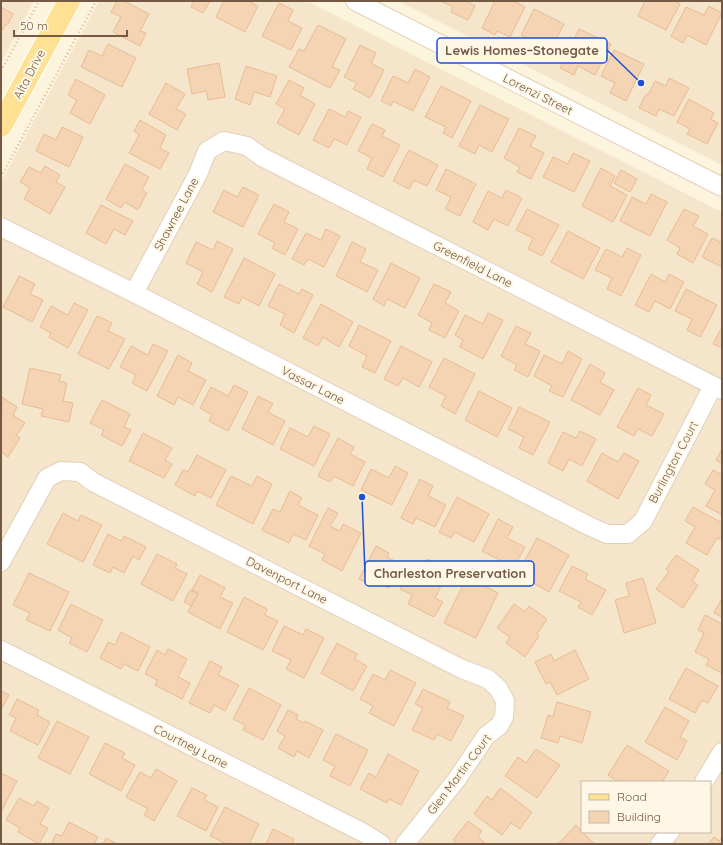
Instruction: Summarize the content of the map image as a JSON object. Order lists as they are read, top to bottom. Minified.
{"streets":{"main road":["Alta Drive"],"street":["Lorenzi Street","Shawnee Lane","Greenfield Lane","Vassar Lane","Burlington Court","Davenport Lane","Courtney Lane","Glen Martin Court"]},"crossings":[["Shawnee Lane","Greenfield Lane"],["Shawnee Lane","Vassar Lane"],["Greenfield Lane","Burlington Court"],["Vassar Lane","Burlington Court"],["Davenport Lane","Glen Martin Court"]],"places":["Lewis Homes–Stonegate","Charleston Preservation"],"legend":["Road","Building"],"scale_bar":"50 m"}
